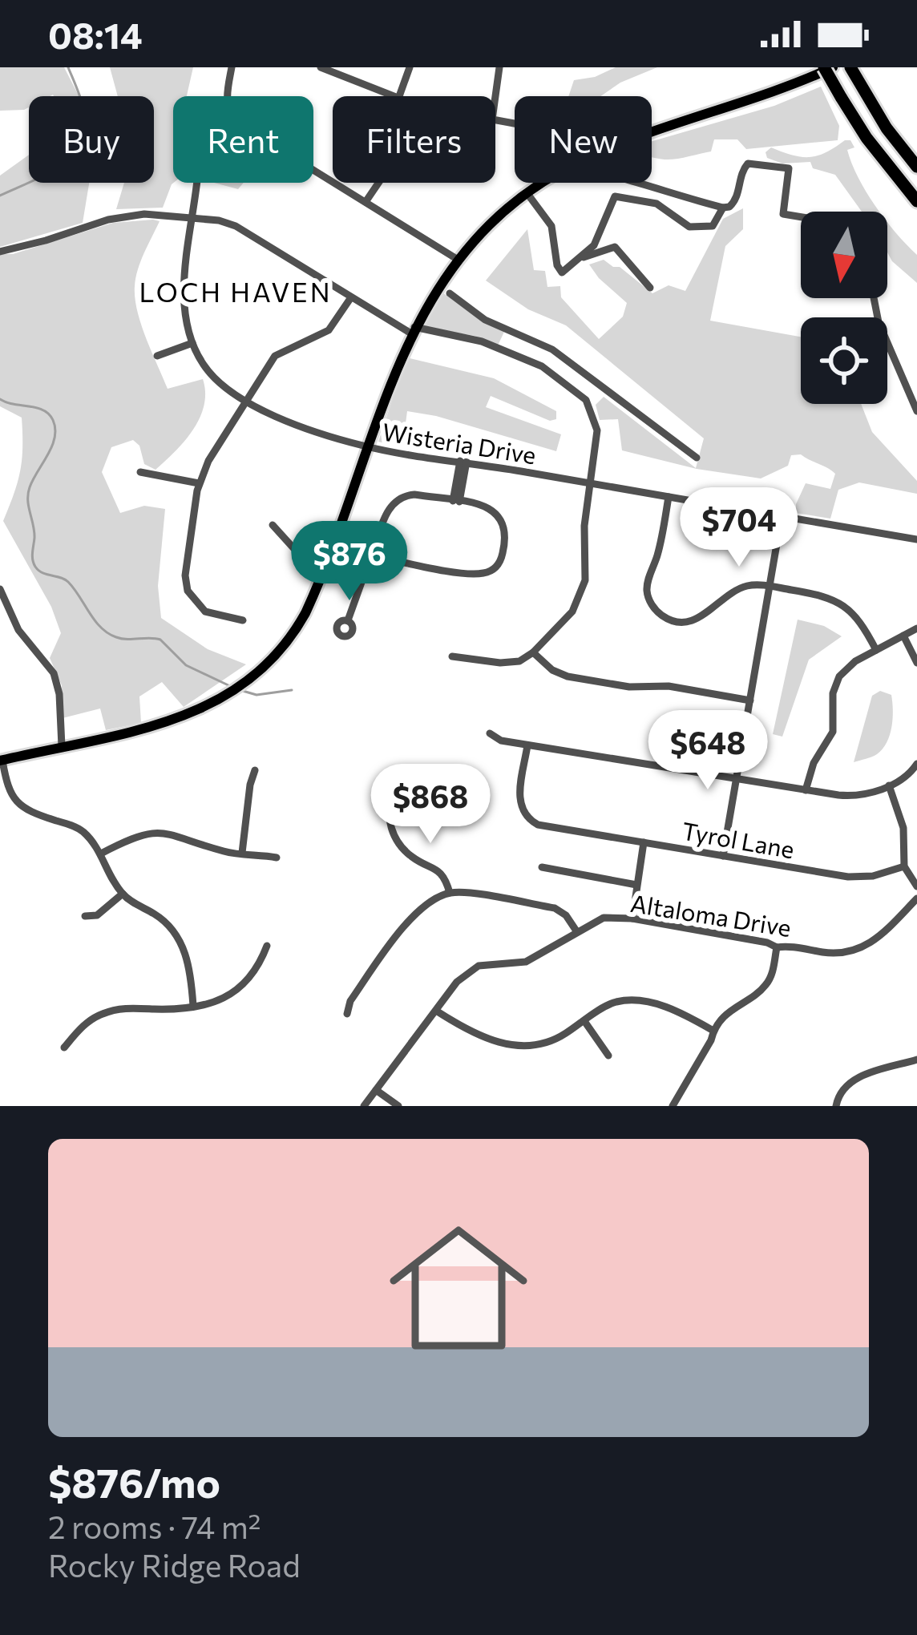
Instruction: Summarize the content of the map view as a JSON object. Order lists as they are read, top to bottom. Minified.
{"streets":{"street":["Wisteria Drive","Tyrol Lane","Altaloma Drive"]},"districts":["LOCH HAVEN"],"north":"bottom","page":{"status":"08:14","chip":["Buy","Rent","Filters","New"],"price":["$704","$876","$648","$868"],"list":[{"name":"$876/mo","note":"2 rooms · 74 m² · Rocky Ridge Road"}]}}
